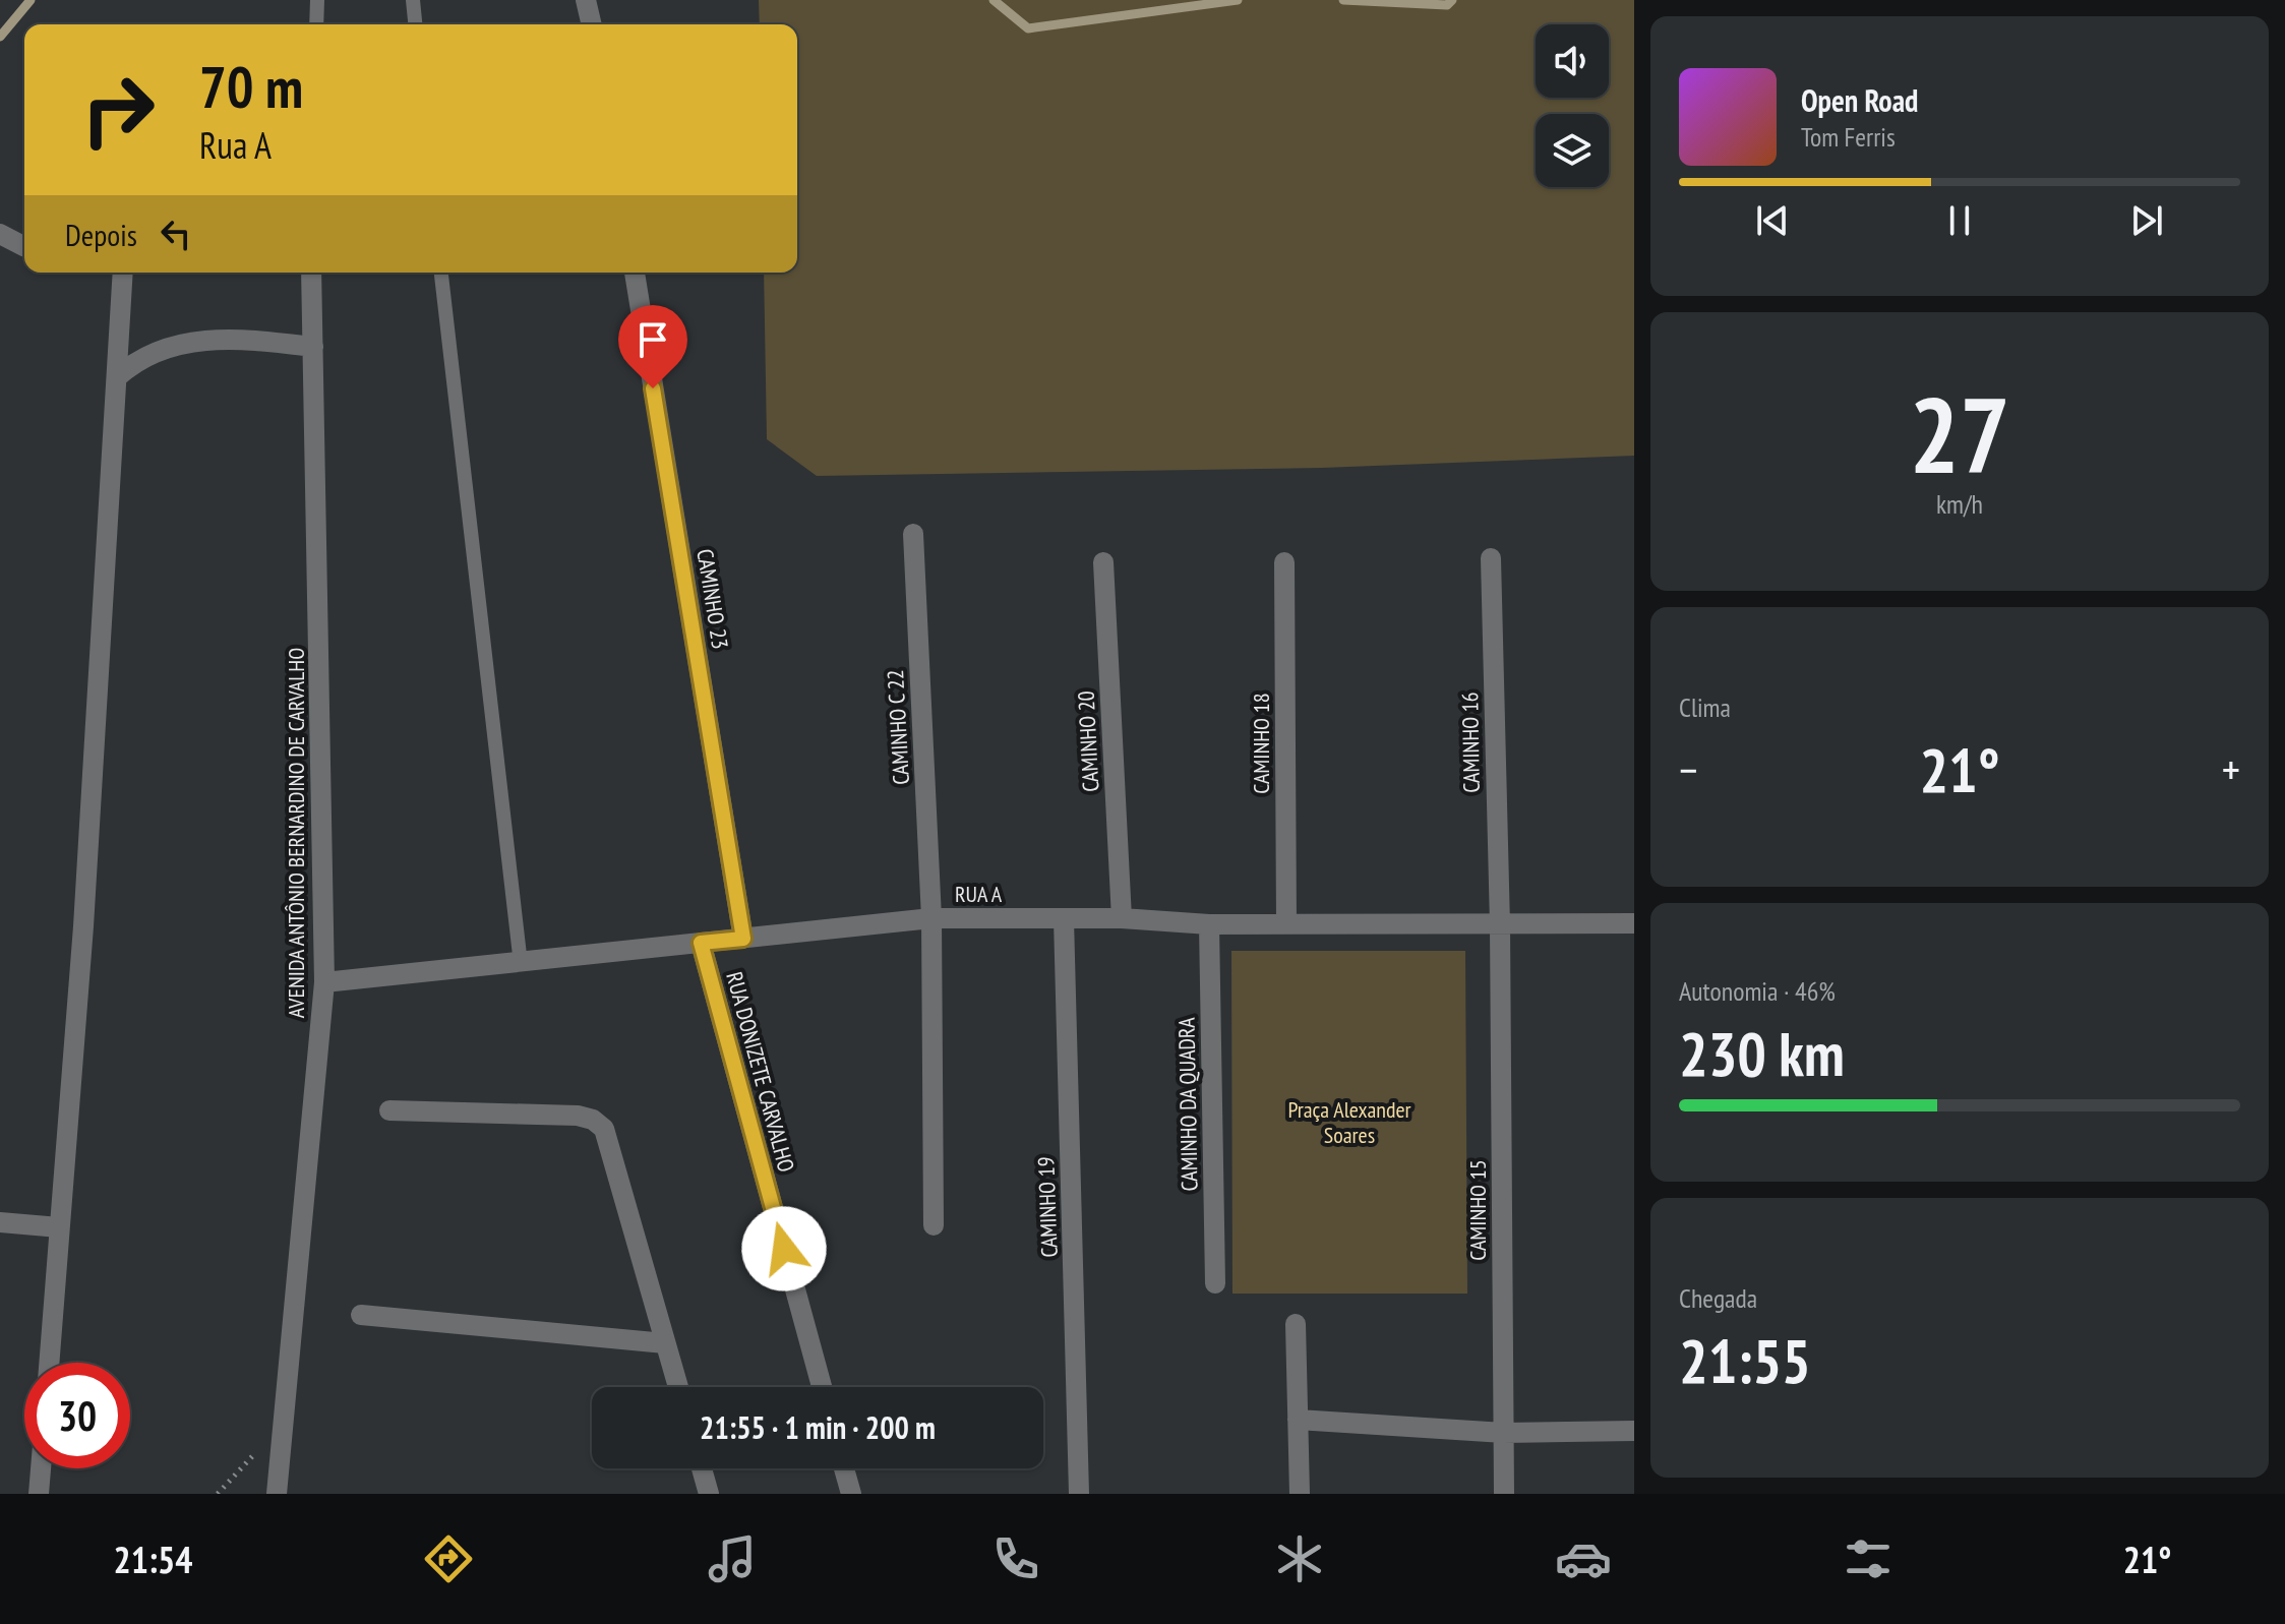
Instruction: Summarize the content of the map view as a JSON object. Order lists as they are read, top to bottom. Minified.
{"streets":{"street":["CAMINHO 23","CAMINHO C 22","CAMINHO 20","CAMINHO 16","CAMINHO 18","AVENIDA ANTÔNIO BERNARDINO DE CARVALHO","RUA A","RUA DONIZETE CARVALHO","CAMINHO DA QUADRA","CAMINHO 19","CAMINHO 15"]},"crossings":[["CAMINHO 23","RUA A"],["CAMINHO C 22","RUA A"],["CAMINHO 20","RUA A"],["CAMINHO 16","RUA A"],["CAMINHO 16","CAMINHO 15"],["CAMINHO 18","RUA A"],["AVENIDA ANTÔNIO BERNARDINO DE CARVALHO","RUA A"],["RUA A","RUA DONIZETE CARVALHO"],["RUA A","CAMINHO DA QUADRA"],["RUA A","CAMINHO 19"],["RUA A","CAMINHO 15"]],"parks":["Praça Alexander Soares"],"page":{"turn":["70 m","Rua A"],"song":["Open Road","Tom Ferris"],"then":"Depois","tile":[["27","km/h"],"Clima",["Autonomia · 46%","230 km"],["Chegada","21:55"]],"heat":["−","21°","+"],"limit":"30","trip":"21:55 · 1 min · 200 m","tabs":["21:54","21°"]}}
